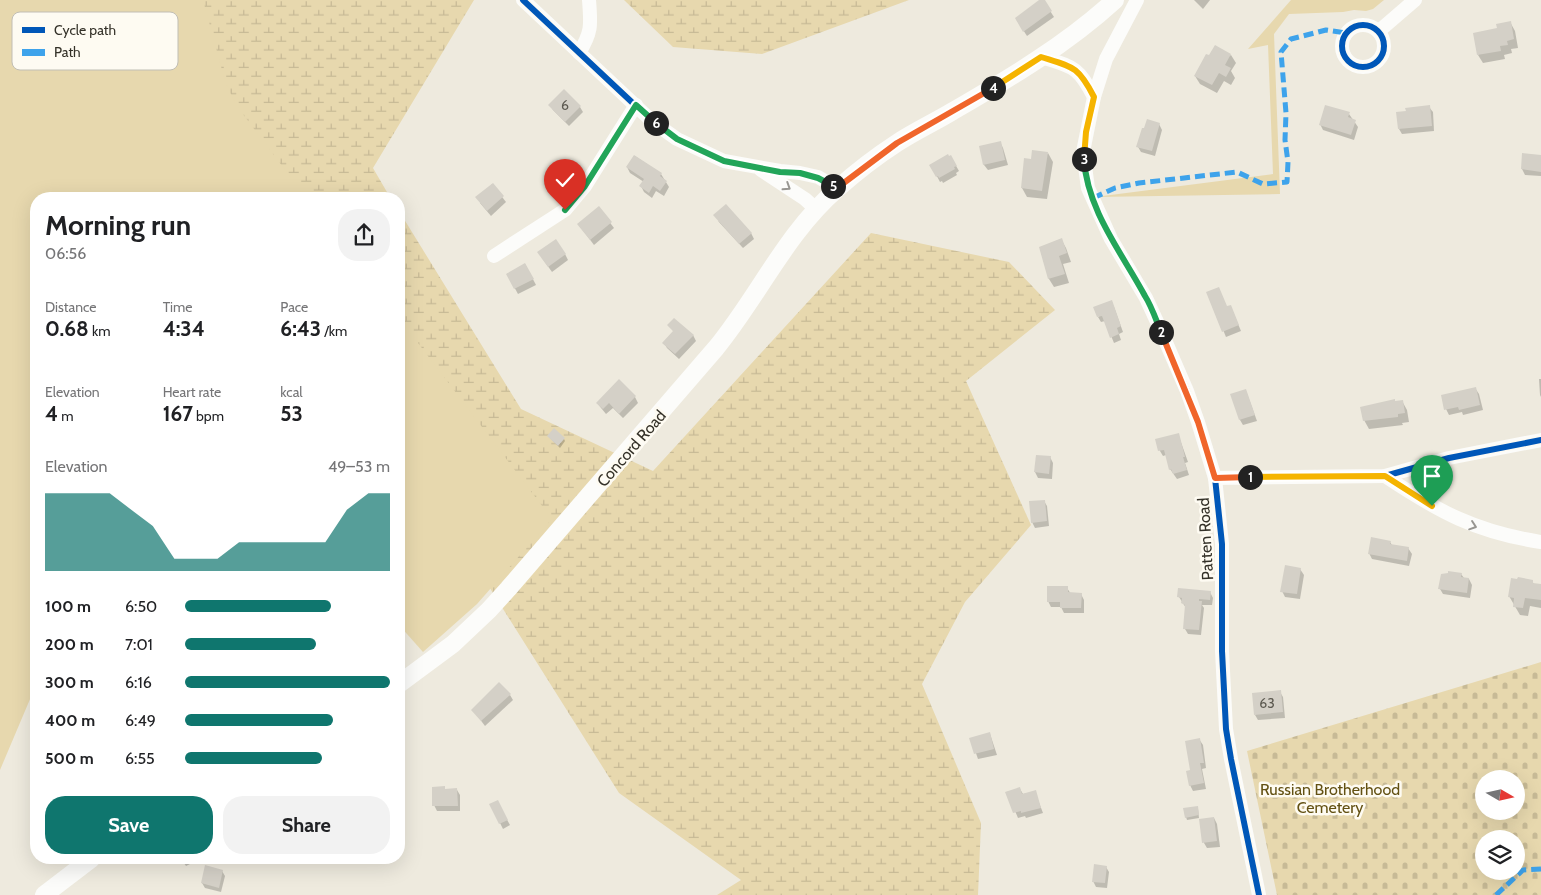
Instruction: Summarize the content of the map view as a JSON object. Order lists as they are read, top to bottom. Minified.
{"streets":{"main road":["Concord Road"],"street":["Patten Road"]},"parks":["Russian Brotherhood Cemetery"],"house_numbers":["6","63"],"legend":["Cycle path","Path"],"north":"right","page":{"pins":["4","6","3","5","2","1"],"heading":["Morning run","06:56"],"stats":[["Distance","0.68 km"],["Time","4:34"],["Pace","6:43 /km"],["Elevation","4 m"],["Heart rate","167 bpm"],["kcal","53"]],"chart":["Elevation","49–53 m"],"list":[{"name":"100 m","note":"6:50"},{"name":"200 m","note":"7:01"},{"name":"300 m","note":"6:16"},{"name":"400 m","note":"6:49"},{"name":"500 m","note":"6:55"}],"buttons":["Save","Share"]}}
